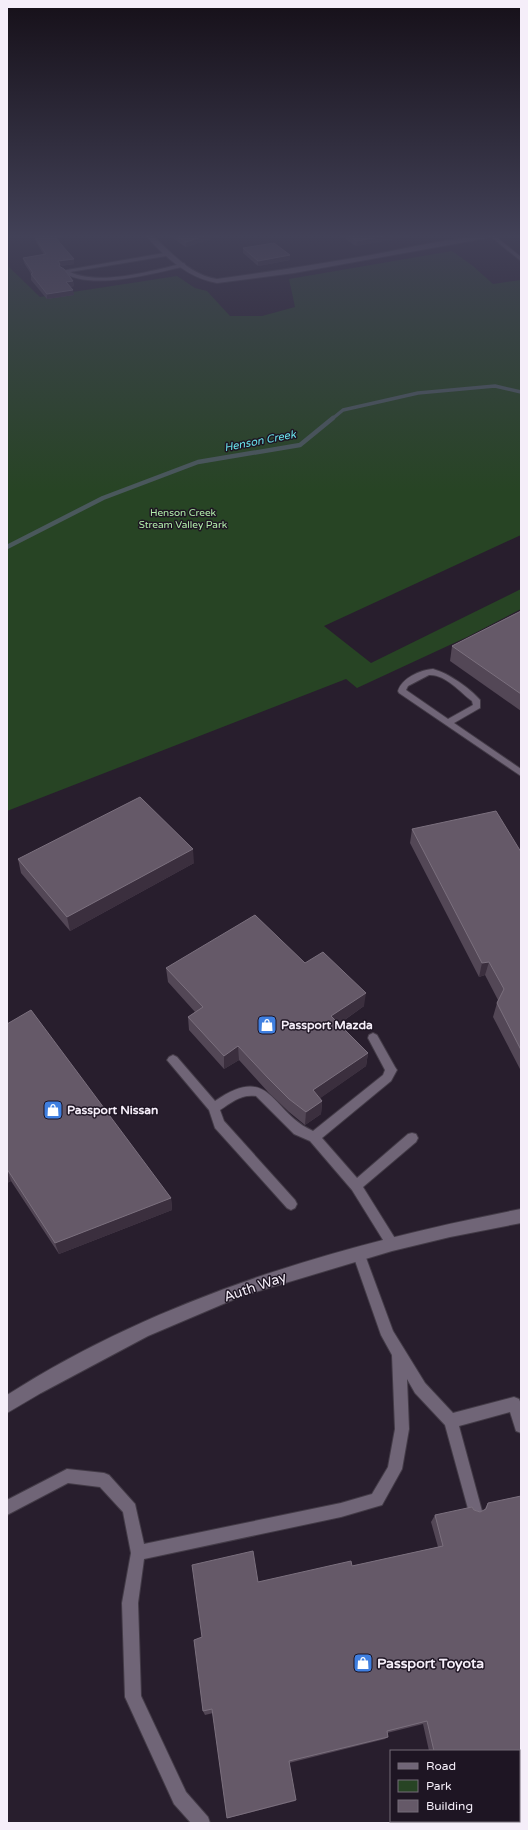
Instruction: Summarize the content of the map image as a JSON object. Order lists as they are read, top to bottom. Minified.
{"streets":{"street":["Auth Way"]},"water":["Henson Creek"],"parks":["Henson Creek Stream Valley Park"],"places":{"shop":["Passport Mazda","Passport Nissan","Passport Toyota"]},"legend":["Road","Park","Building"]}
